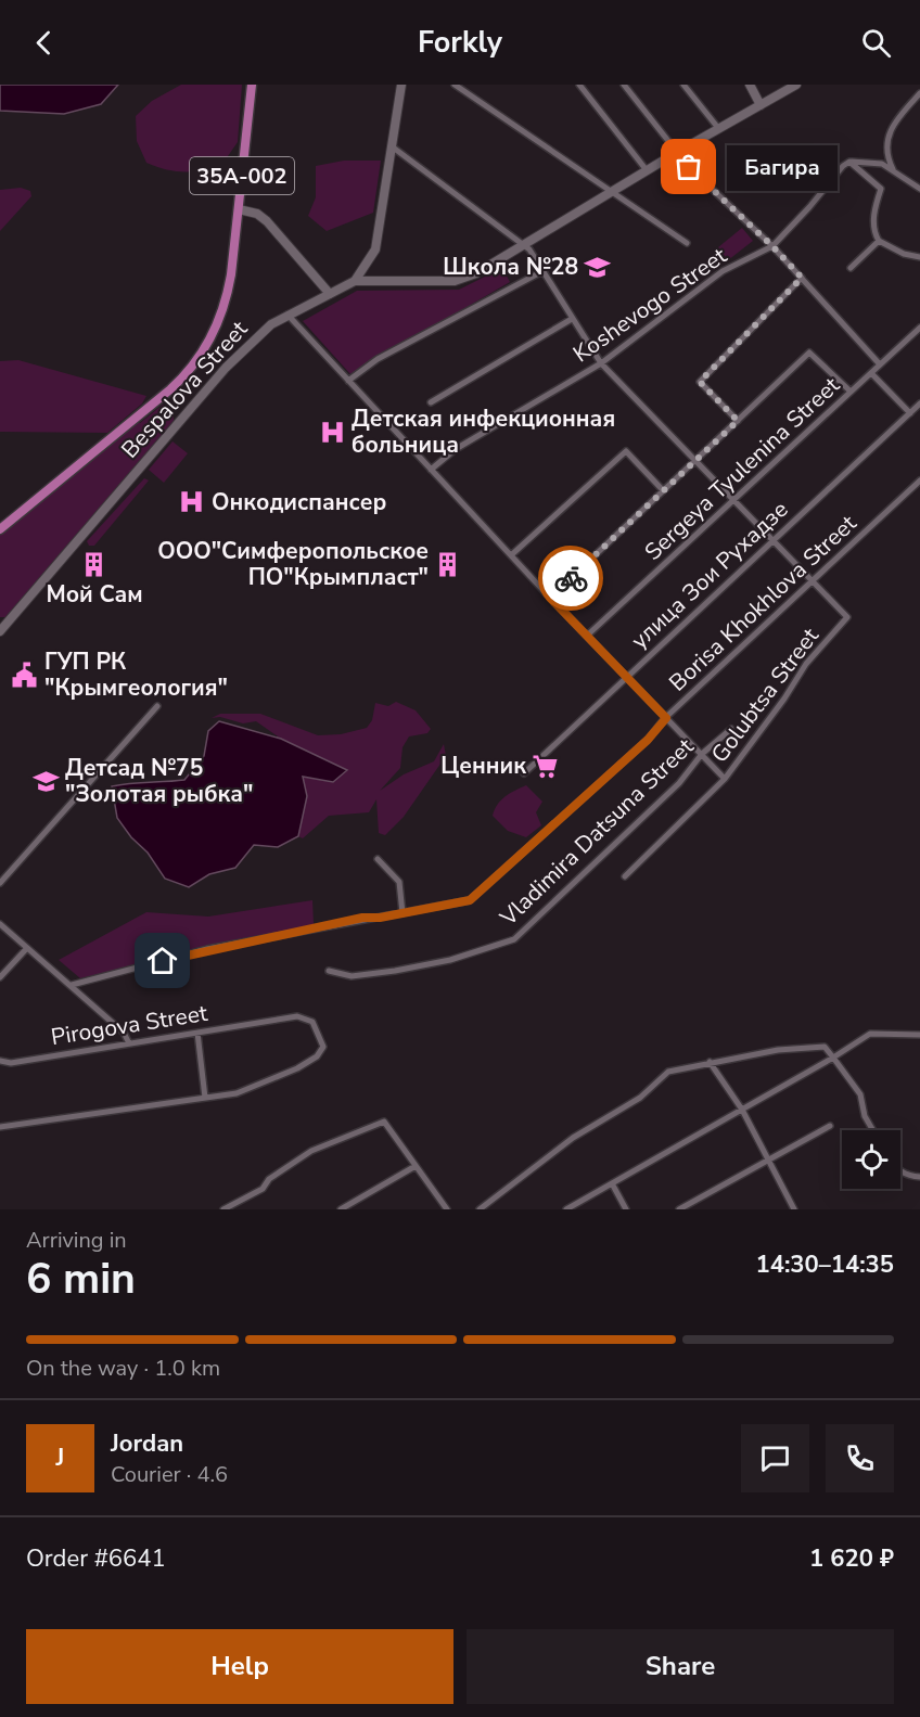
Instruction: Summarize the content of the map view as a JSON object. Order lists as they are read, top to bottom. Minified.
{"streets":{"main road":["35А-002","Bespalova Street"],"street":["Koshevogo Street","Sergeya Tyulenina Street","улица Зои Рухадзе","Borisa Khokhlova Street","Golubtsa Street","Vladimira Datsuna Street","Pirogova Street"]},"crossings":[["Borisa Khokhlova Street","Golubtsa Street"]],"places":{"other":["Багира"],"school or university":["Школа №28","Детсад №75 \"Золотая рыбка\""],"hospital":["Детская инфекционная больница","Онкодиспансер"],"building":["Мой Сам","ООО\"Симферопольское ПО\"Крымпласт\""],"public building":["ГУП РК \"Крымгеология\""],"supermarket":["Ценник"]},"page":{"header":"Forkly","bubble":"Багира","heading":["6 min","Arriving in","14:30–14:35"],"panel":["Jordan","Courier · 4.6","Order #6641","1 620 ₽"],"bar":"On the way · 1.0 km","round":"J","buttons":["Help","Share"]}}
